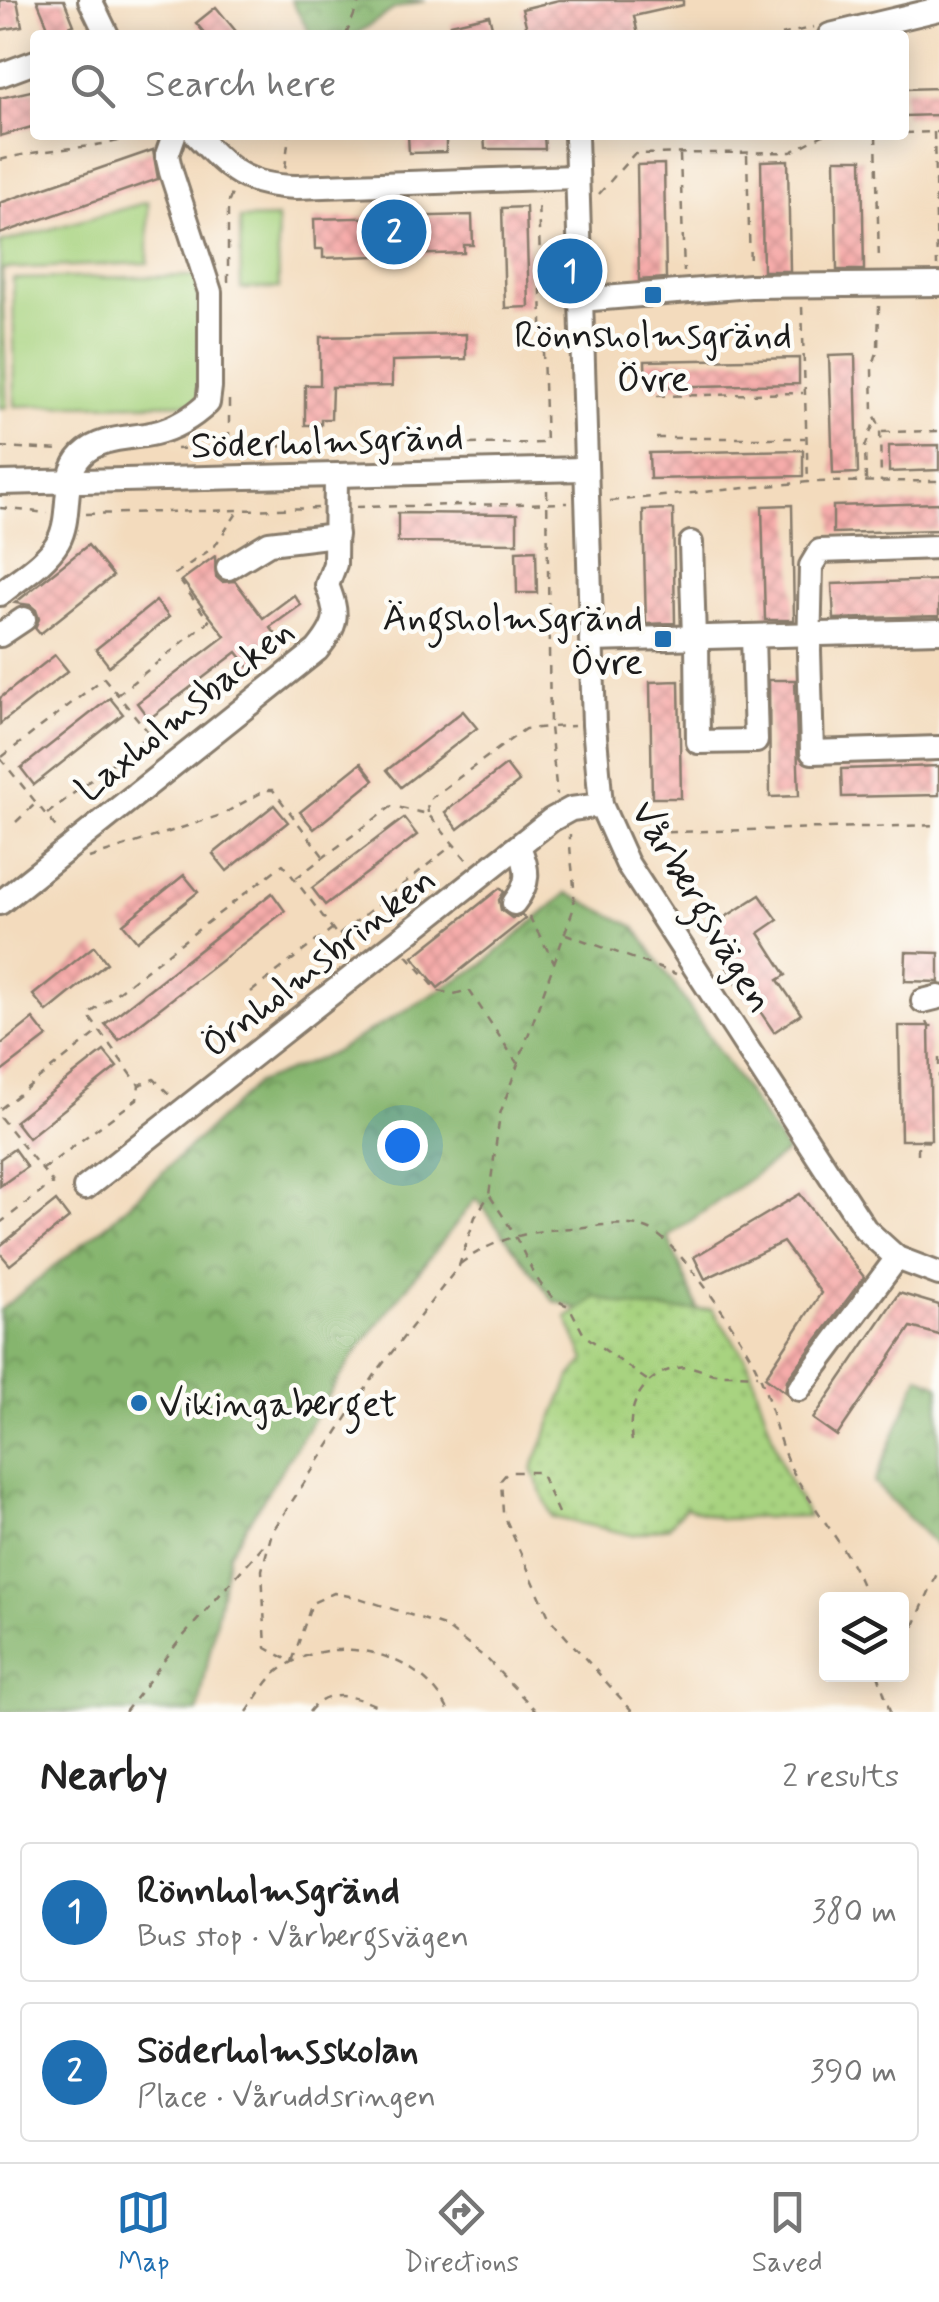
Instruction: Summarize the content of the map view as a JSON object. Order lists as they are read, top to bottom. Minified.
{"streets":{"street":["Söderholmsgränd","Laxholmsbacken","Vårbergsvägen","Örnholmsbrinken"]},"crossings":[["Söderholmsgränd","Laxholmsbacken"],["Söderholmsgränd","Vårbergsvägen"],["Vårbergsvägen","Örnholmsbrinken"]],"places":{"transit":["Rönnsholmsgränd Övre","Ängsholmsgränd Övre"],"other":["Vikingaberget"]},"page":{"search":"Search here","pins":["2","1"],"heading":["Nearby","2 results"],"list":[{"mark":"1","name":"Rönnholmsgränd","note":"Bus stop · Vårbergsvägen","value":"380 m"},{"mark":"2","name":"Söderholmsskolan","note":"Place · Våruddsringen","value":"390 m"}],"nav":["Map","Directions","Saved"]}}
